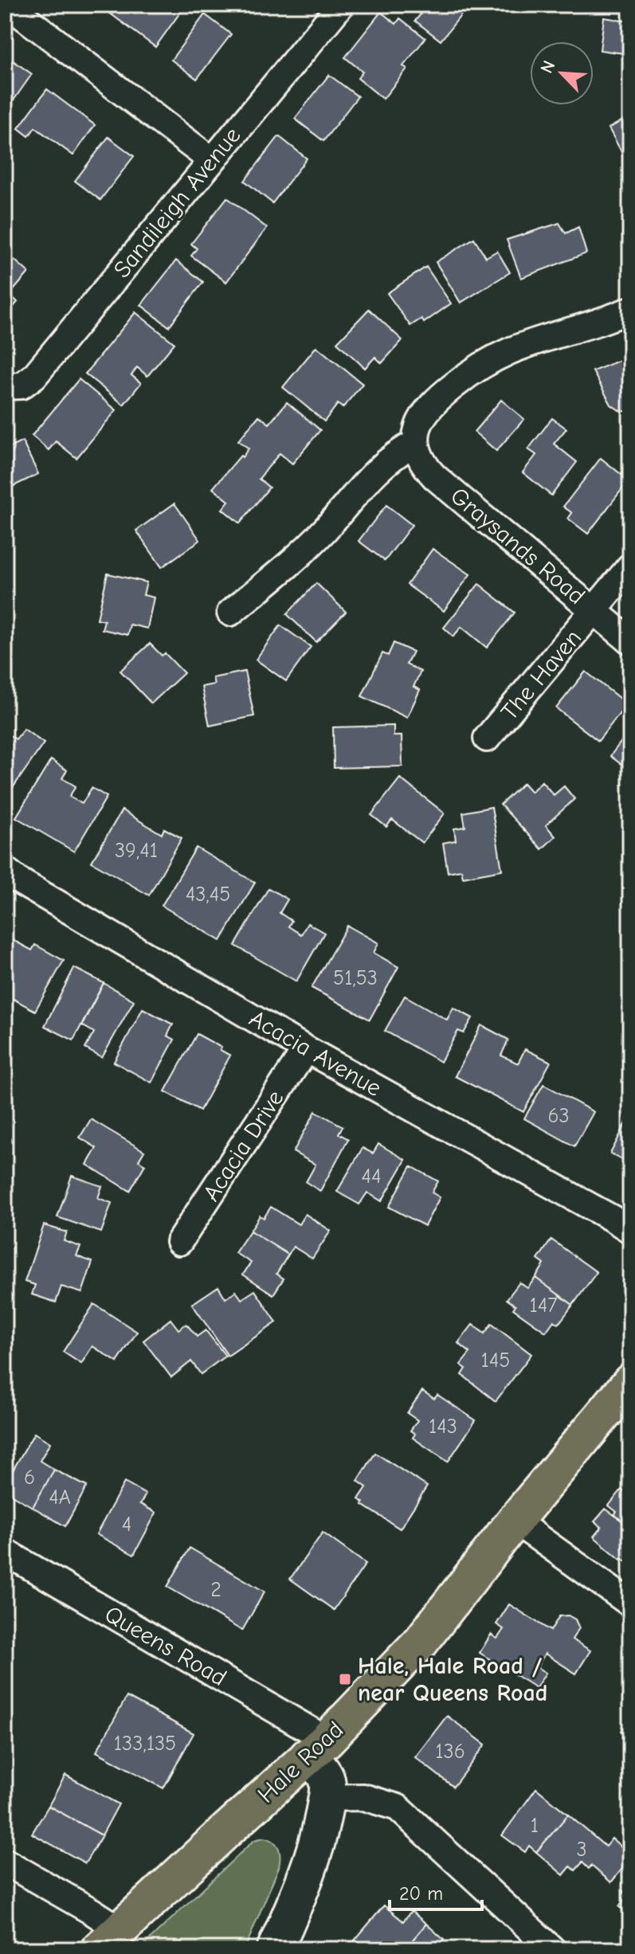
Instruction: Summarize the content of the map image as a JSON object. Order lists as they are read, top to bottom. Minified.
{"streets":{"main road":["Hale Road"],"street":["Sandileigh Avenue","Graysands Road","The Haven","Acacia Avenue","Acacia Drive","Queens Road"]},"crossings":[["Graysands Road","The Haven"],["Acacia Avenue","Acacia Drive"],["Queens Road","Hale Road"]],"places":{"transit":["Hale, Hale Road / near Queens Road"]},"house_numbers":["39,41","43,45","51,53","63","44","147","145","143","6","4A","4","2","133,135","136","1","3"],"scale_bar":"20 m","north":"top left"}
